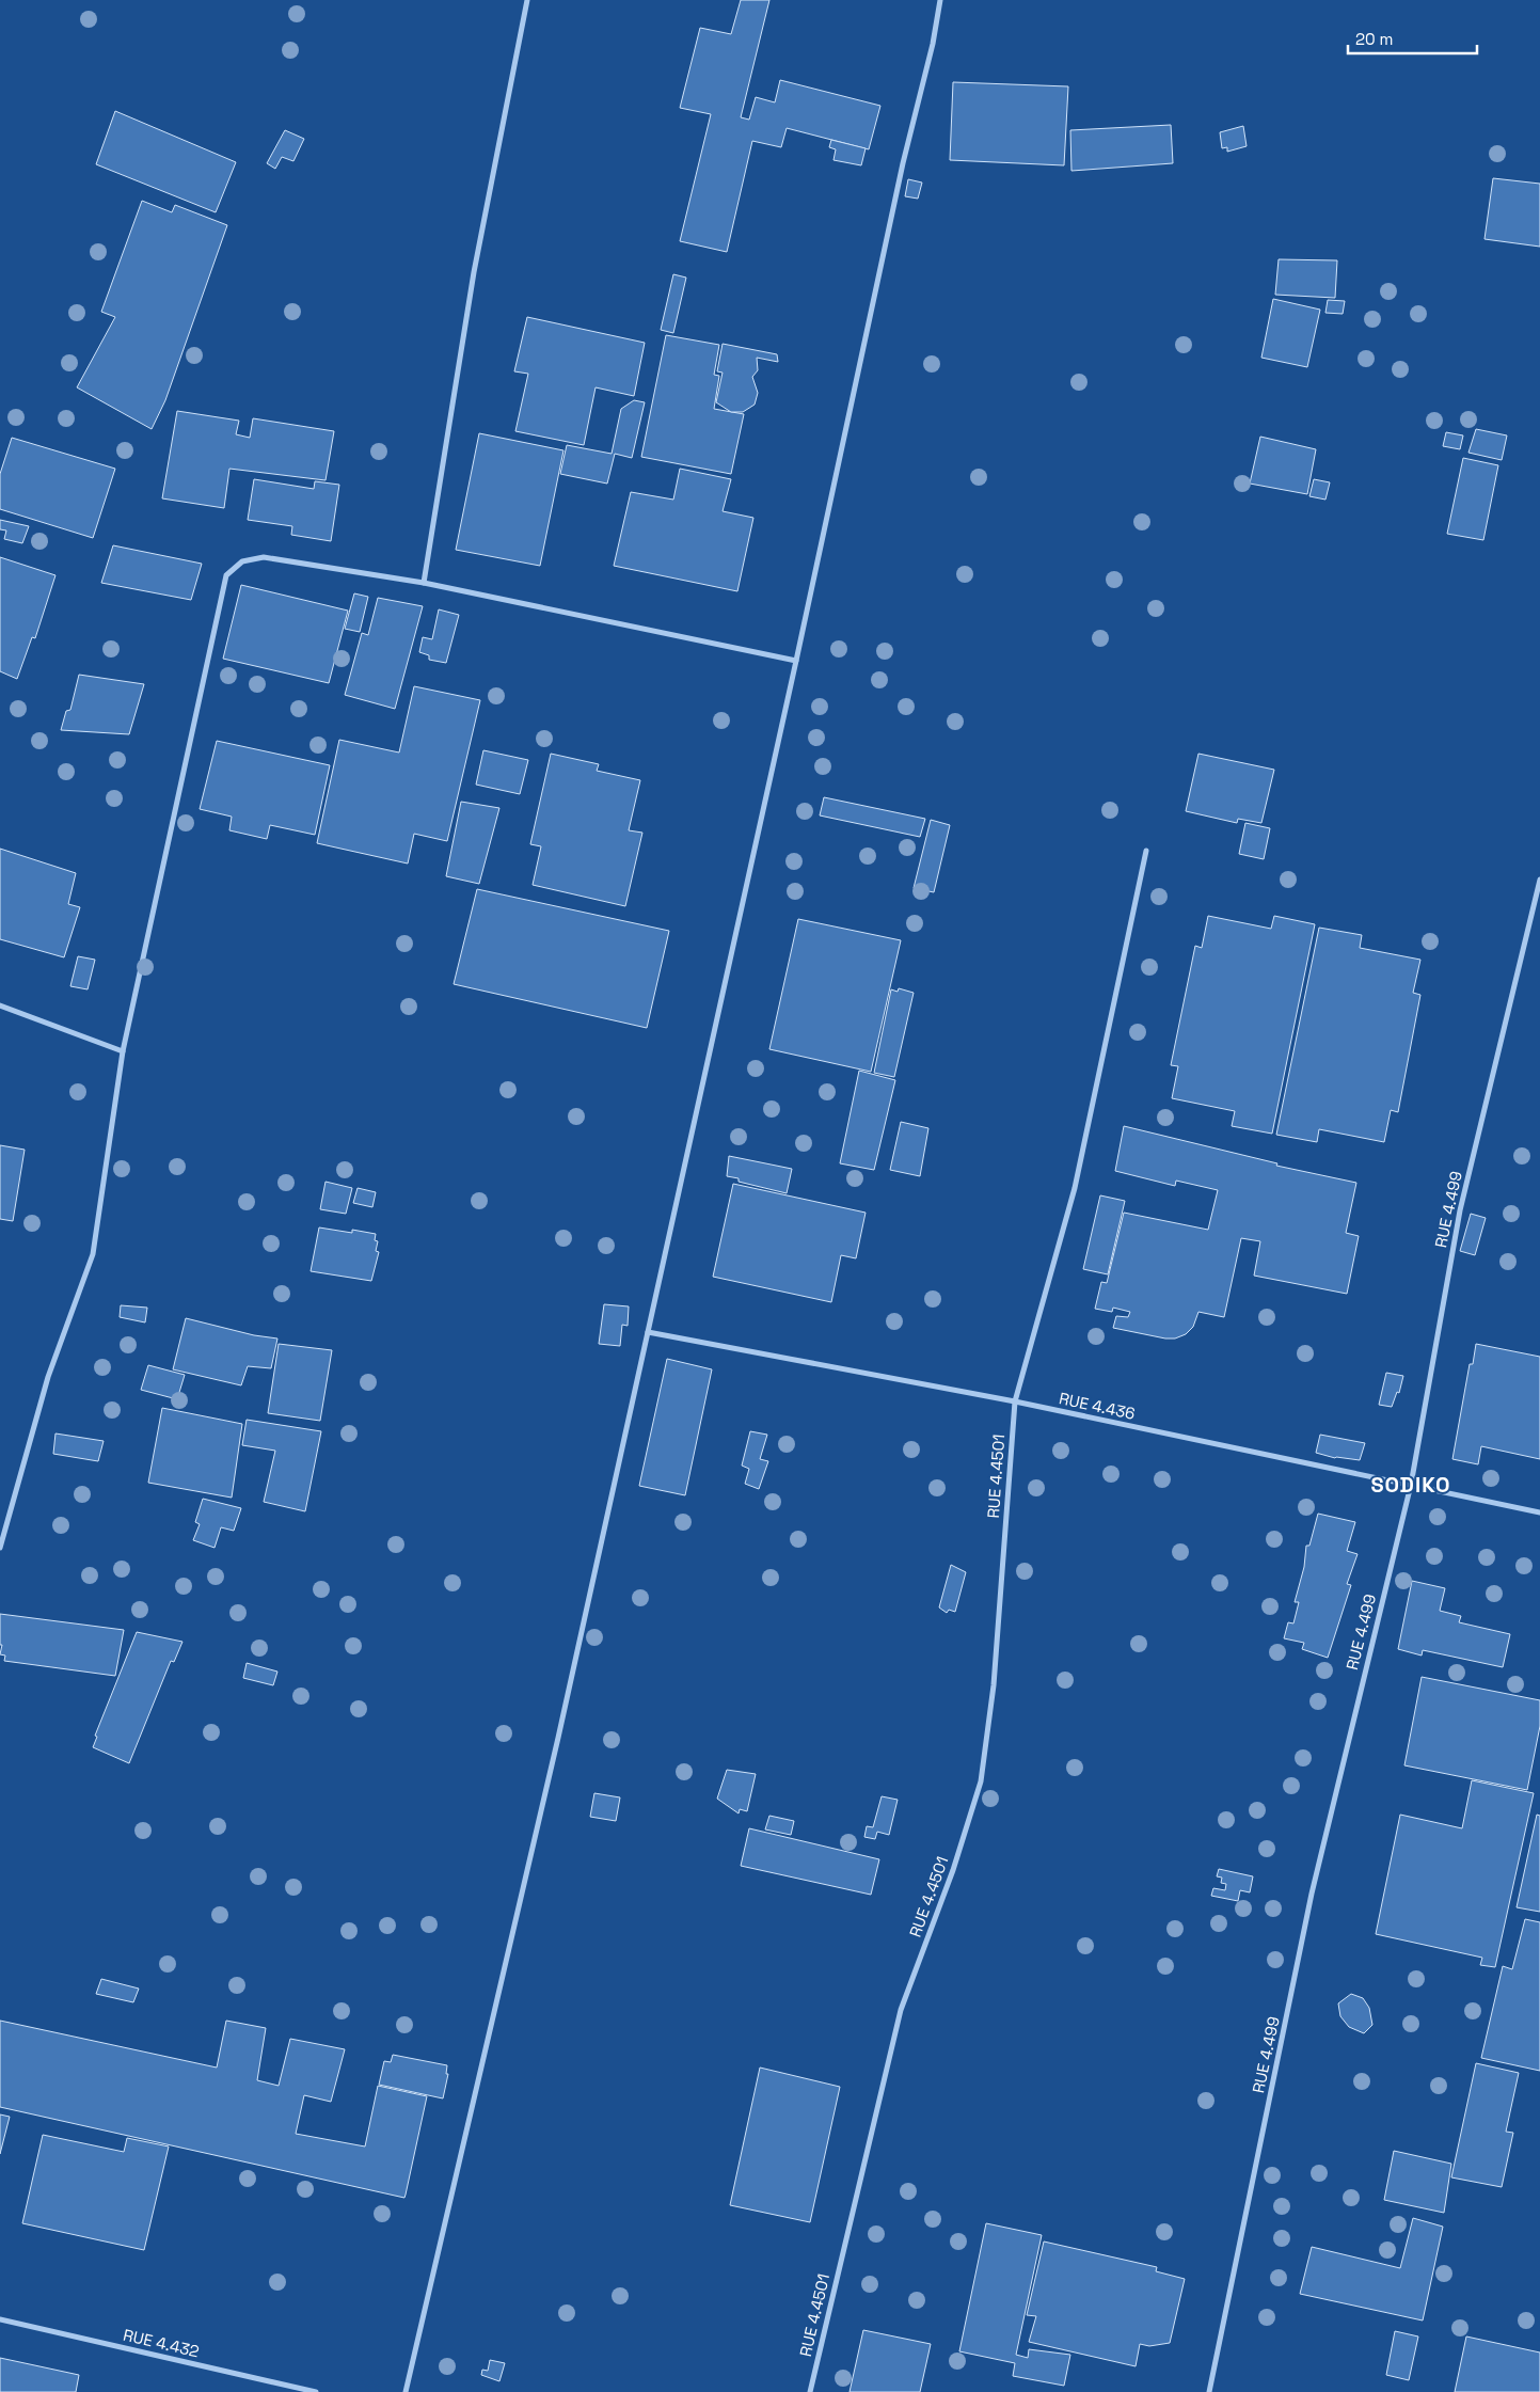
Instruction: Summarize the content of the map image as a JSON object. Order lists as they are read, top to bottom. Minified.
{"streets":{"street":["RUE 4.499","RUE 4.436","RUE 4.4501","RUE 4.432"]},"crossings":[["RUE 4.499","RUE 4.436"],["RUE 4.436","RUE 4.4501"]],"districts":["SODIKO"],"scale_bar":"20 m"}
